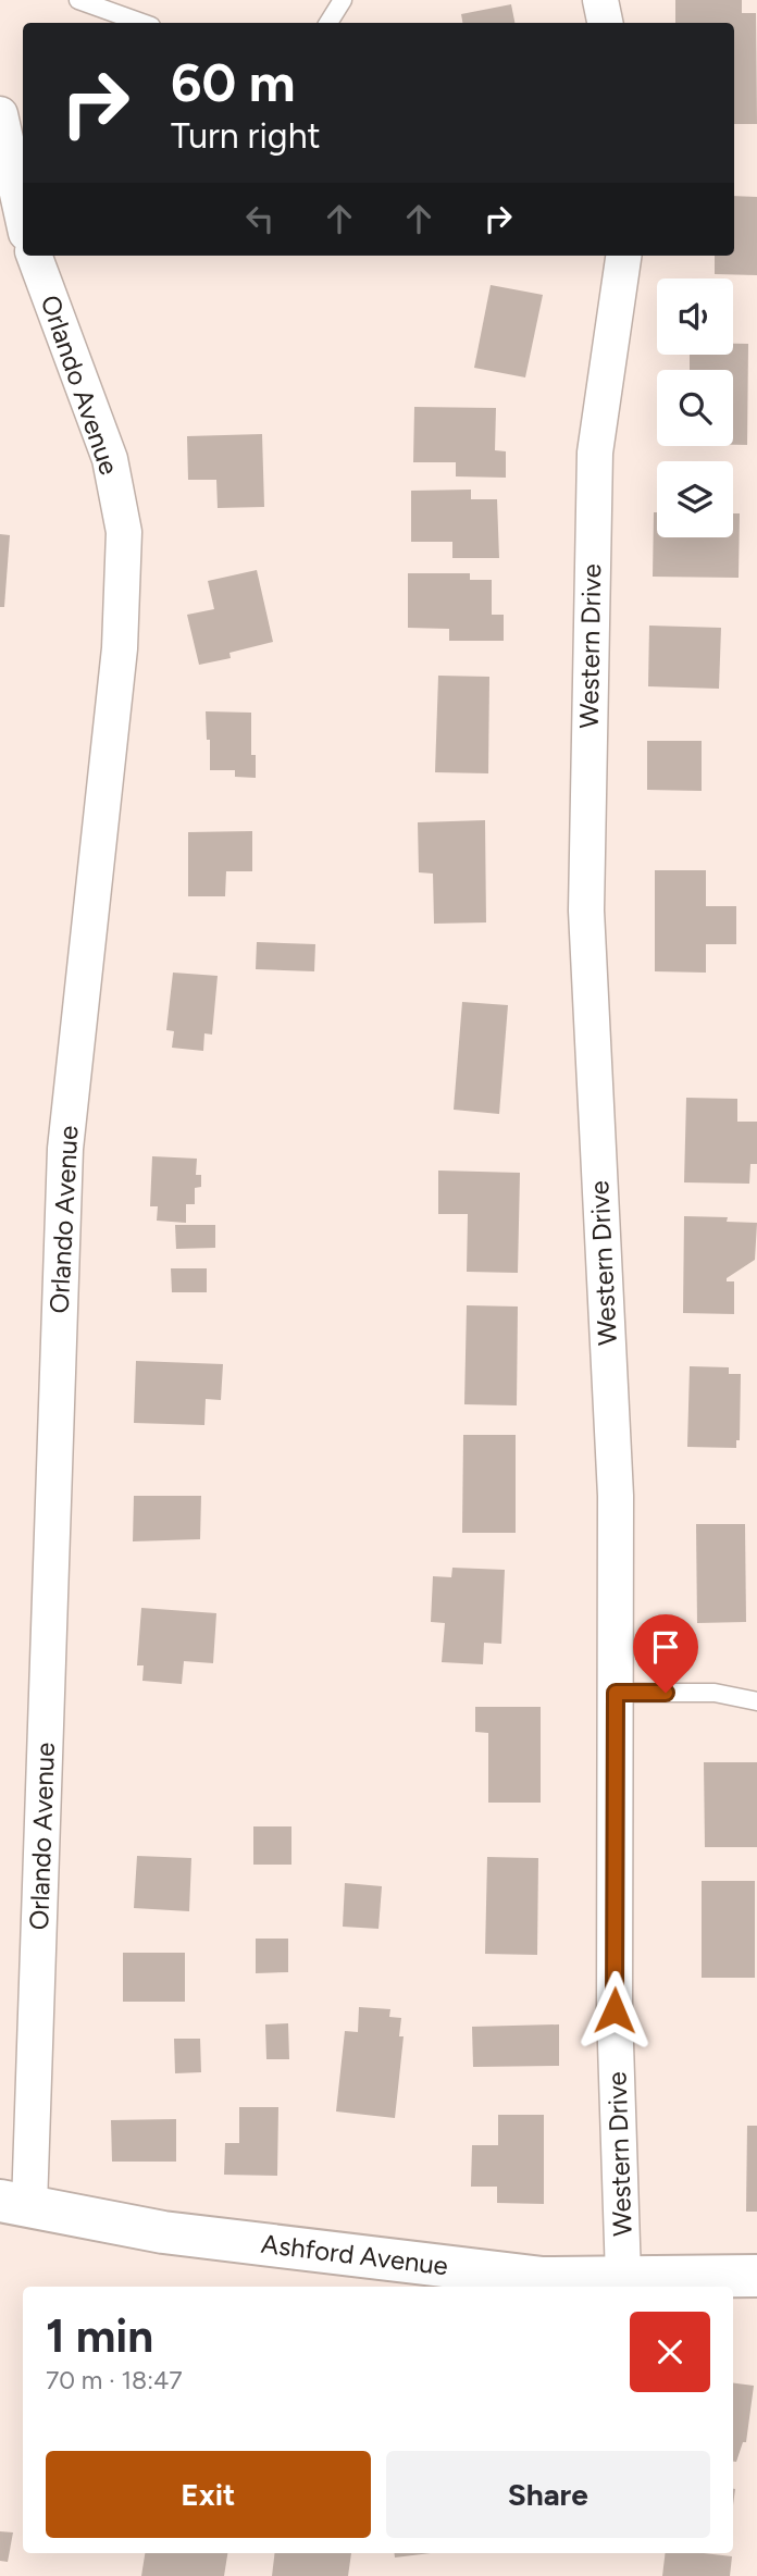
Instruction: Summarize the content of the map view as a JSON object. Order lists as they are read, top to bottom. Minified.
{"streets":{"main road":["Ashford Avenue"],"street":["Orlando Avenue","Western Drive"]},"crossings":[["Orlando Avenue","Ashford Avenue"],["Western Drive","Ashford Avenue"]],"page":{"turn":["60 m","Turn right"],"heading":["1 min","70 m · 18:47"],"buttons":["Exit","Share"]}}
